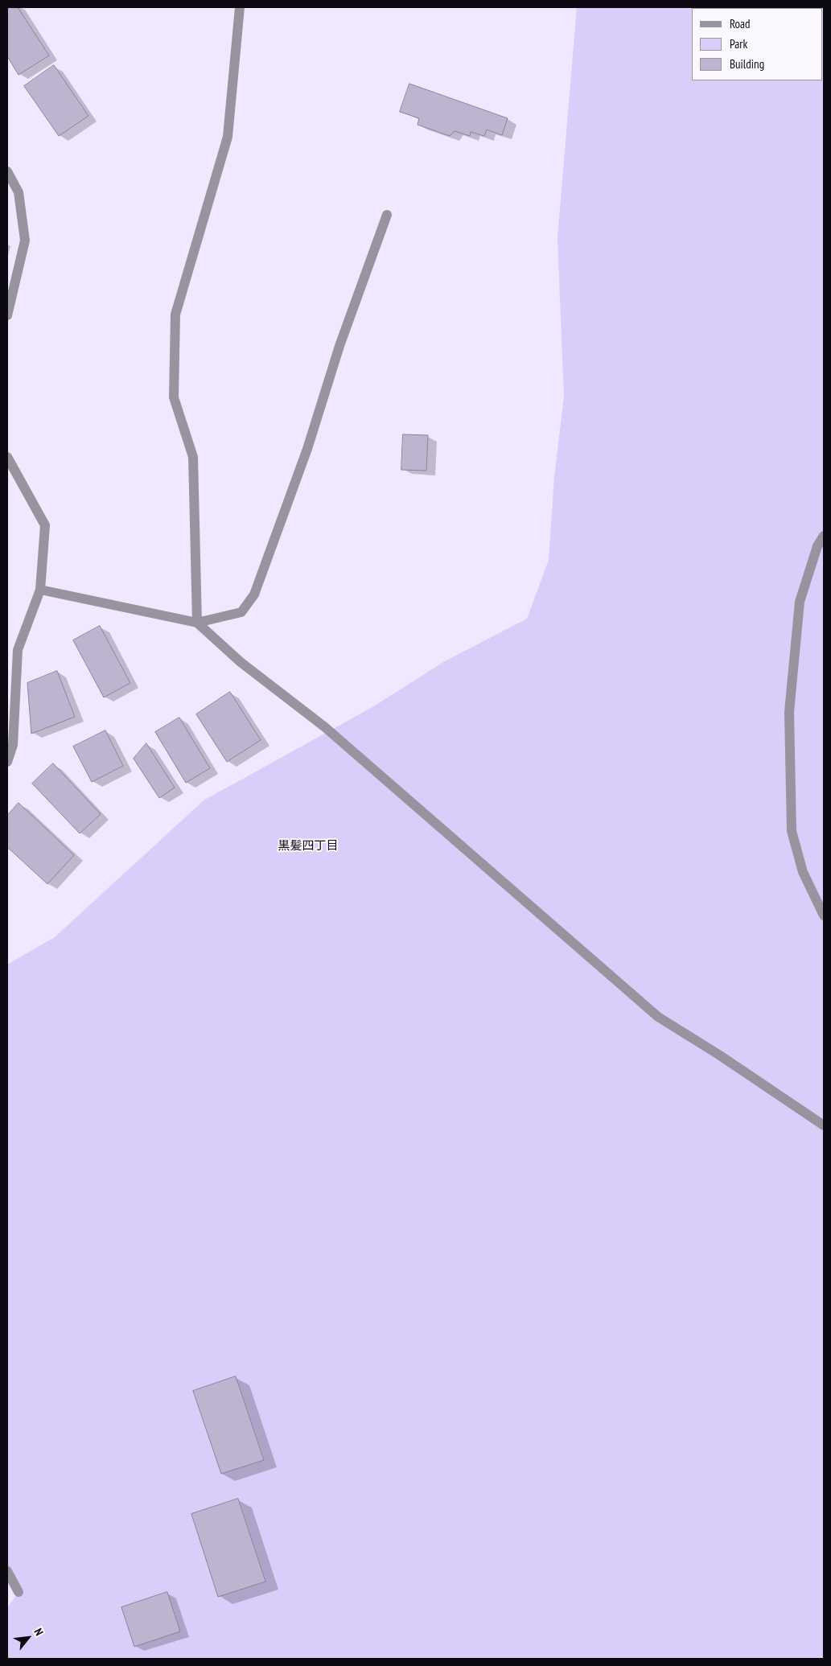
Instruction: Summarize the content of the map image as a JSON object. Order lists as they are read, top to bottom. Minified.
{"districts":["黒髪四丁目"],"legend":["Road","Park","Building"],"north":"top right"}
